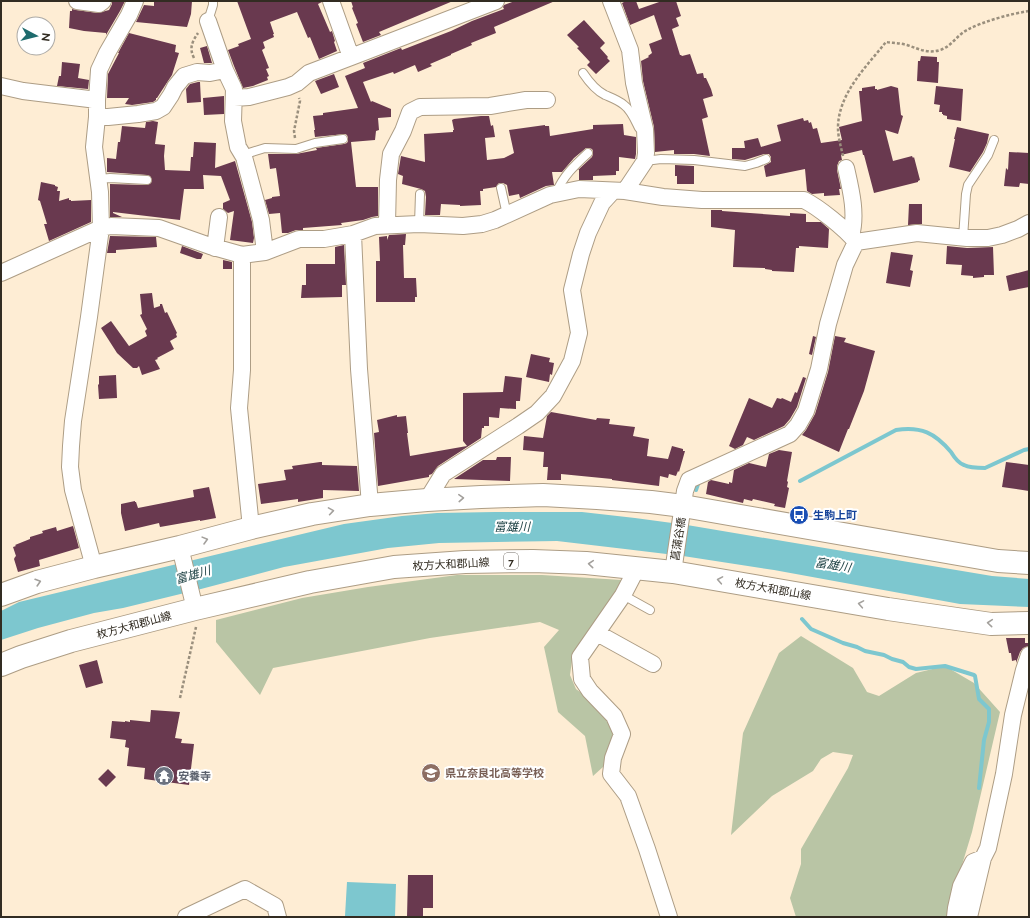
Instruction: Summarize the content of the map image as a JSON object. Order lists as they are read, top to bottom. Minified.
{"streets":{"main road":["7","枚方大和郡山線"],"street":["菖蒲谷橋"]},"crossings":[["菖蒲谷橋","枚方大和郡山線"]],"water":["富雄川"],"places":{"bus stop":["生駒上町"],"school or university":["県立奈良北高等学校"],"temple":["安養寺"]},"north":"right"}
